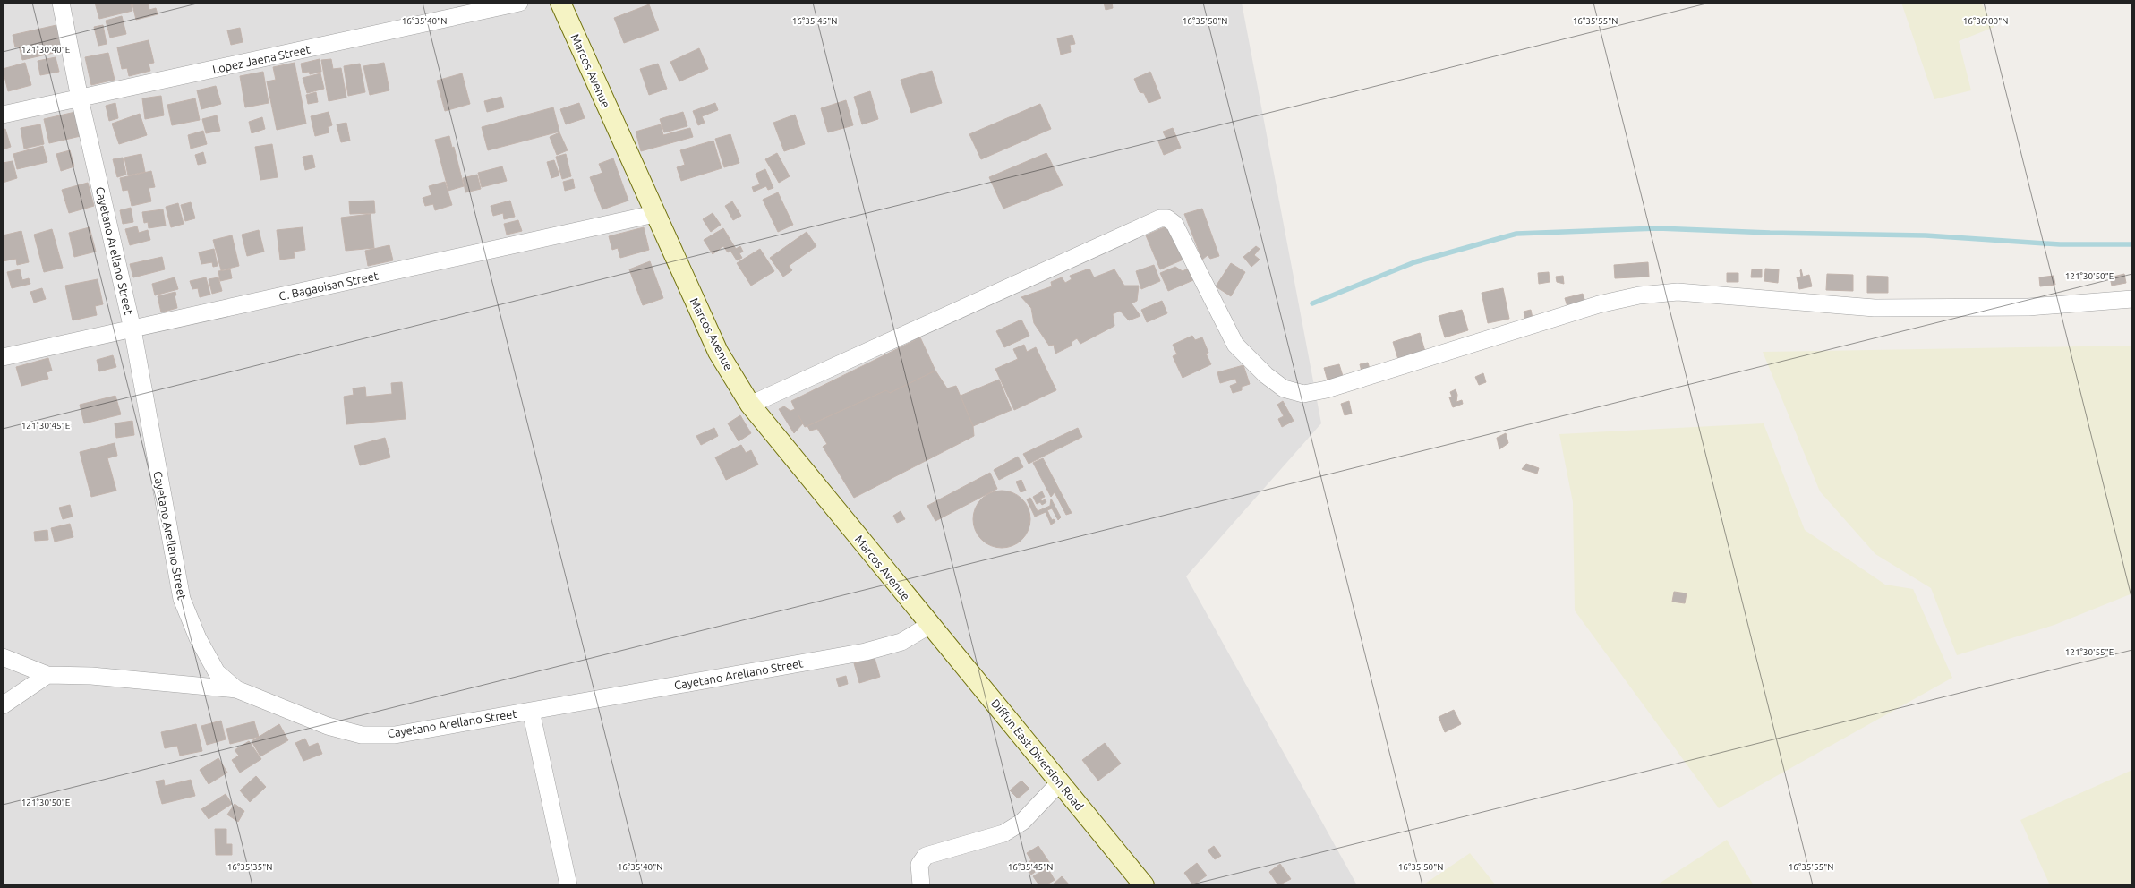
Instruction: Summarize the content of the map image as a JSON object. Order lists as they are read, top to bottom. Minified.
{"streets":{"main road":["Marcos Avenue","Diffun East Diversion Road"],"street":["Lopez Jaena Street","Cayetano Arellano Street","C. Bagaoisan Street"]},"crossings":[["Lopez Jaena Street","Cayetano Arellano Street"],["Marcos Avenue","Cayetano Arellano Street"],["Marcos Avenue","C. Bagaoisan Street"],["Marcos Avenue","Diffun East Diversion Road"],["Cayetano Arellano Street","C. Bagaoisan Street"],["Cayetano Arellano Street","Diffun East Diversion Road"]],"coordinates":["16°35'40\"N","16°35'45\"N","16°35'50\"N","16°35'55\"N","16°36'00\"N","121°30'40\"E","121°30'50\"E","121°30'45\"E","121°30'55\"E","16°35'35\"N"]}
